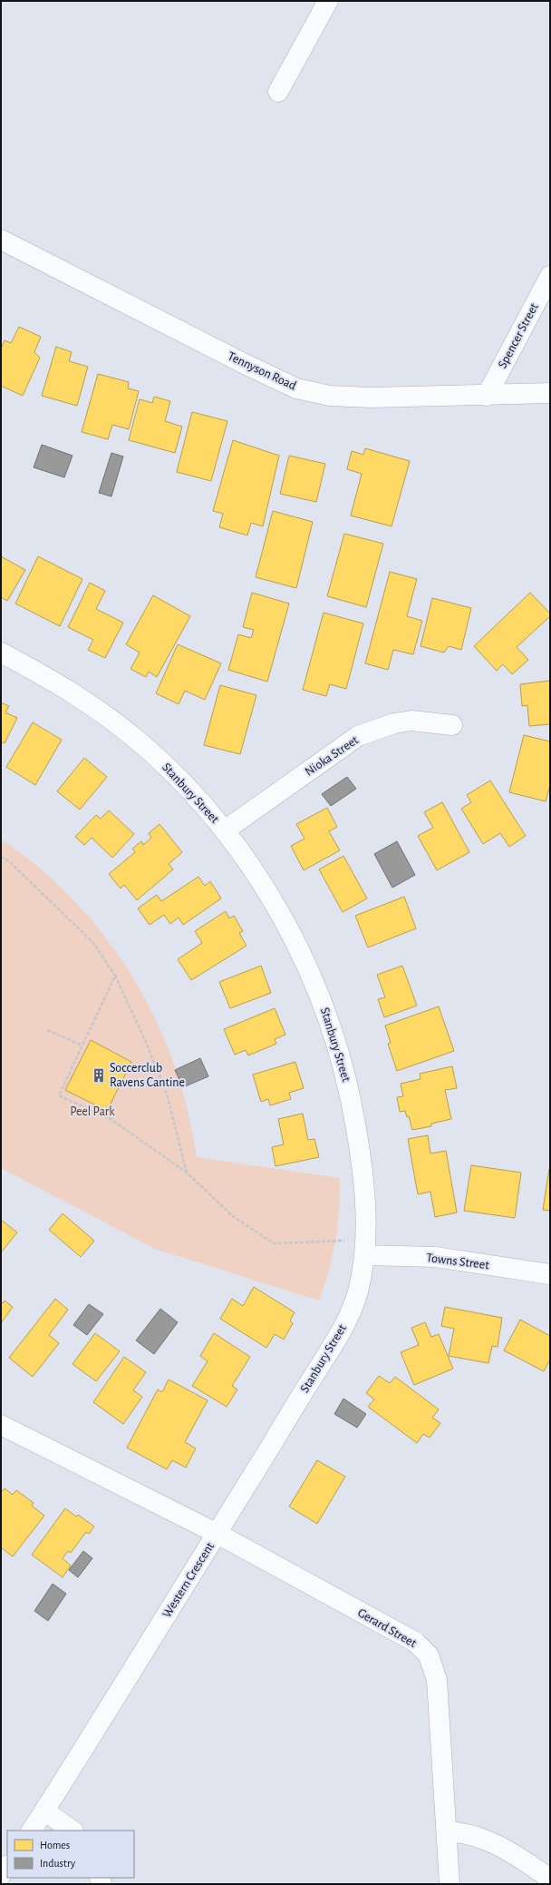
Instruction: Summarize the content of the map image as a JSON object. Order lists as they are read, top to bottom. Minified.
{"streets":{"street":["Spencer Street","Tennyson Road","Nioka Street","Stanbury Street","Towns Street","Western Crescent","Gerard Street"]},"crossings":[["Spencer Street","Tennyson Road"],["Nioka Street","Stanbury Street"],["Stanbury Street","Towns Street"],["Stanbury Street","Western Crescent"],["Stanbury Street","Gerard Street"],["Western Crescent","Gerard Street"]],"parks":["Peel Park"],"places":{"building":["Soccerclub Ravens Cantine"]},"legend":["Homes","Industry"]}
